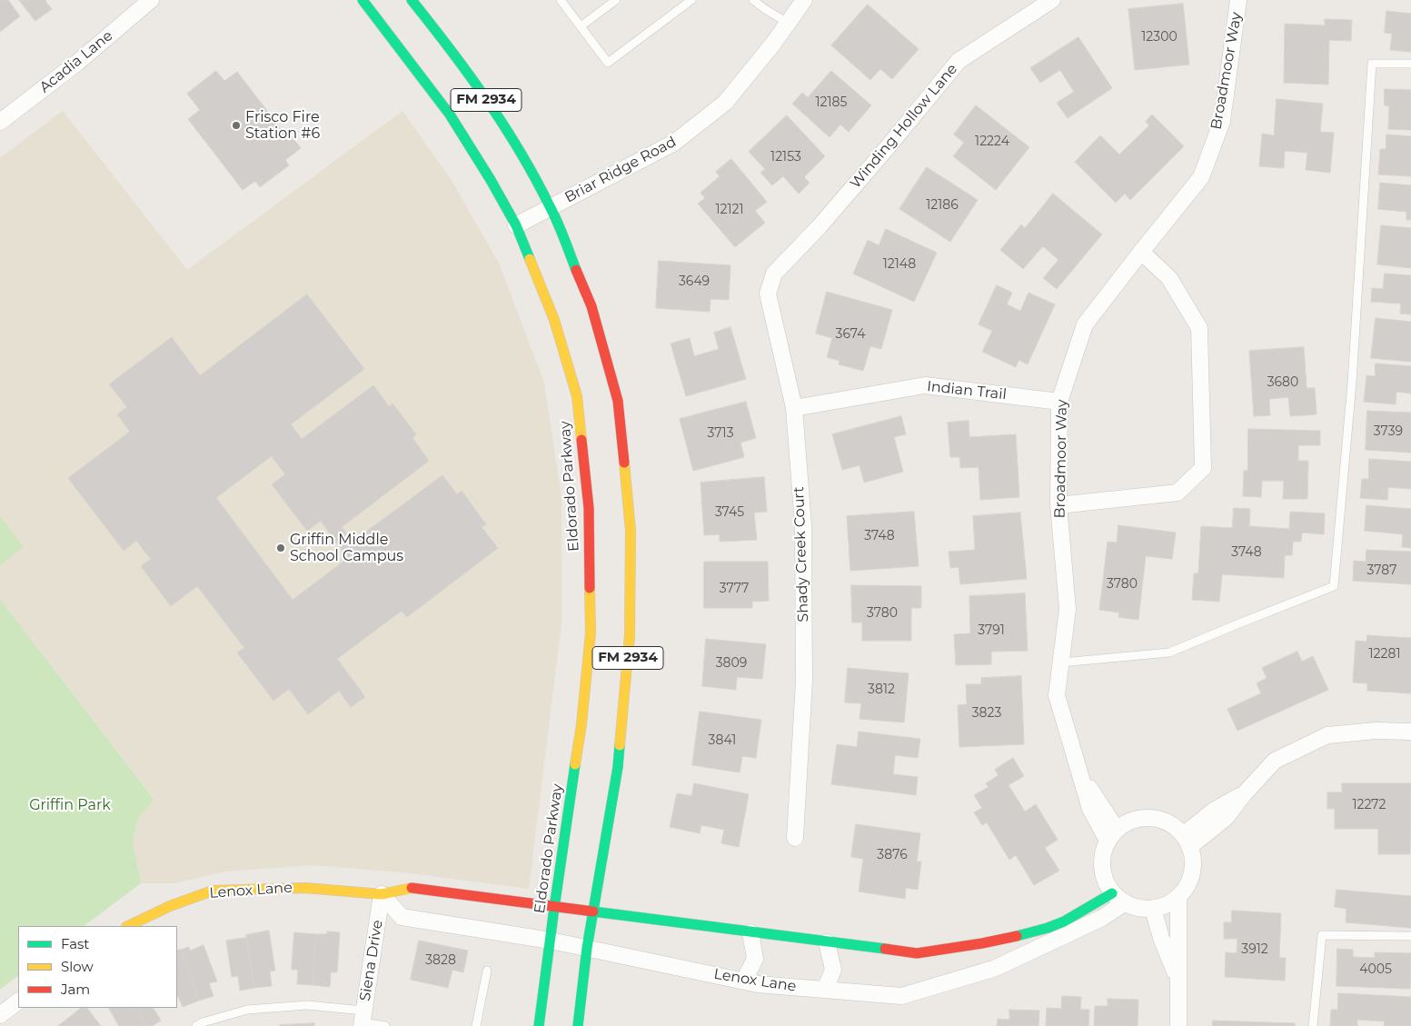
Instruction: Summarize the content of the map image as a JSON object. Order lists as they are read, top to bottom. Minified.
{"streets":{"main road":["FM 2934","Eldorado Parkway","Lenox Lane"],"street":["Acadia Lane","Broadmoor Way","Winding Hollow Lane","Briar Ridge Road","Indian Trail","Shady Creek Court","Siena Drive"]},"crossings":[["Broadmoor Way","Indian Trail"],["Broadmoor Way","Lenox Lane"],["FM 2934","Briar Ridge Road"],["FM 2934","Lenox Lane"],["Winding Hollow Lane","Shady Creek Court"],["Briar Ridge Road","Eldorado Parkway"],["Indian Trail","Shady Creek Court"],["Eldorado Parkway","Lenox Lane"],["Lenox Lane","Siena Drive"]],"parks":["Griffin Park"],"places":["Frisco Fire Station #6","Griffin Middle School Campus"],"house_numbers":["12300","12185","12224","12153","12186","12121","12148","3649","3674","3680","3739","3713","3745","3748","3748","3787","3780","3777","3780","3791","12281","3809","3812","3823","3841","12272","3876","3912","3828","4005"],"legend":["Fast","Slow","Jam"]}
